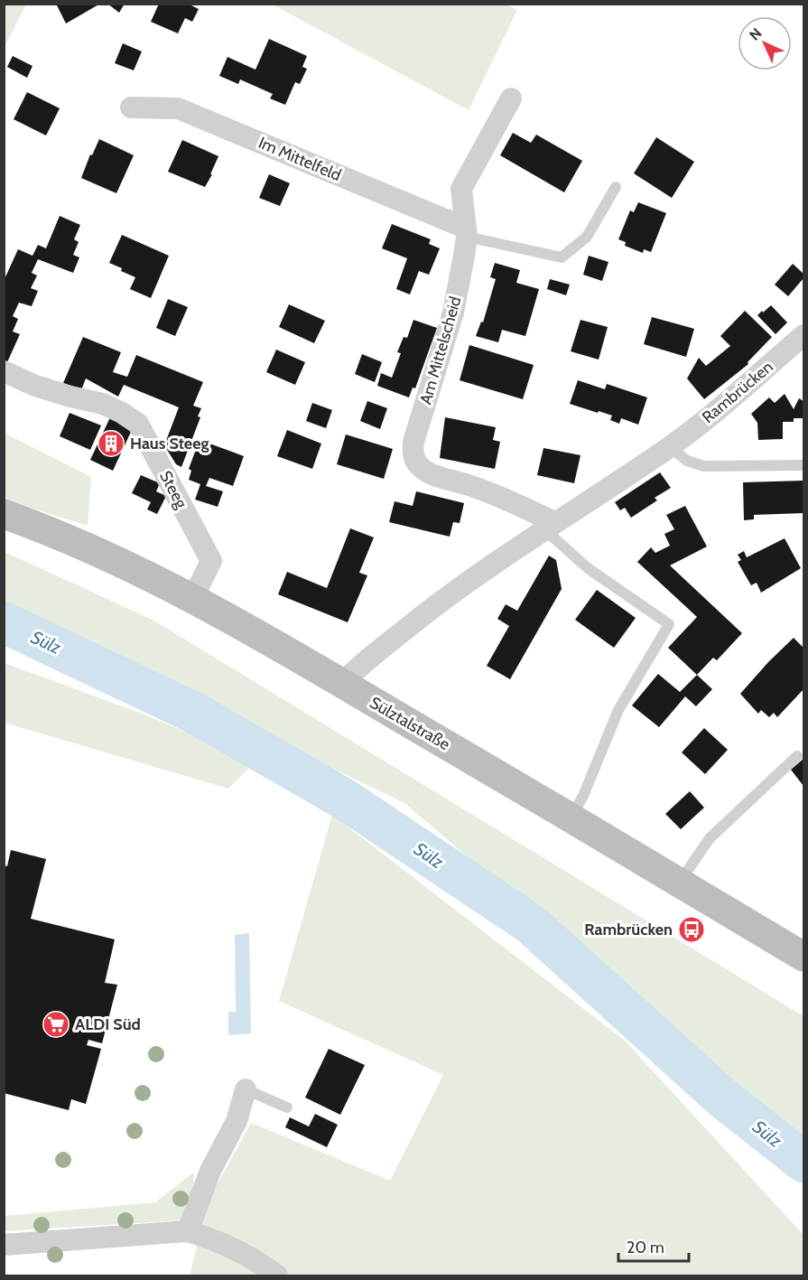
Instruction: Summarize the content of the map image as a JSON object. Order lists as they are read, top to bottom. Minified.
{"streets":{"main road":["Sülztalstraße"],"street":["Im Mittelfeld","Am Mittelscheid","Rambrücken","Steeg"]},"crossings":[["Im Mittelfeld","Am Mittelscheid"],["Am Mittelscheid","Rambrücken"],["Rambrücken","Sülztalstraße"],["Steeg","Sülztalstraße"]],"water":["Sülz"],"places":{"building":["Haus Steeg"],"bus stop":["Rambrücken"],"supermarket":["ALDI Süd"]},"scale_bar":"20 m","north":"top left"}
